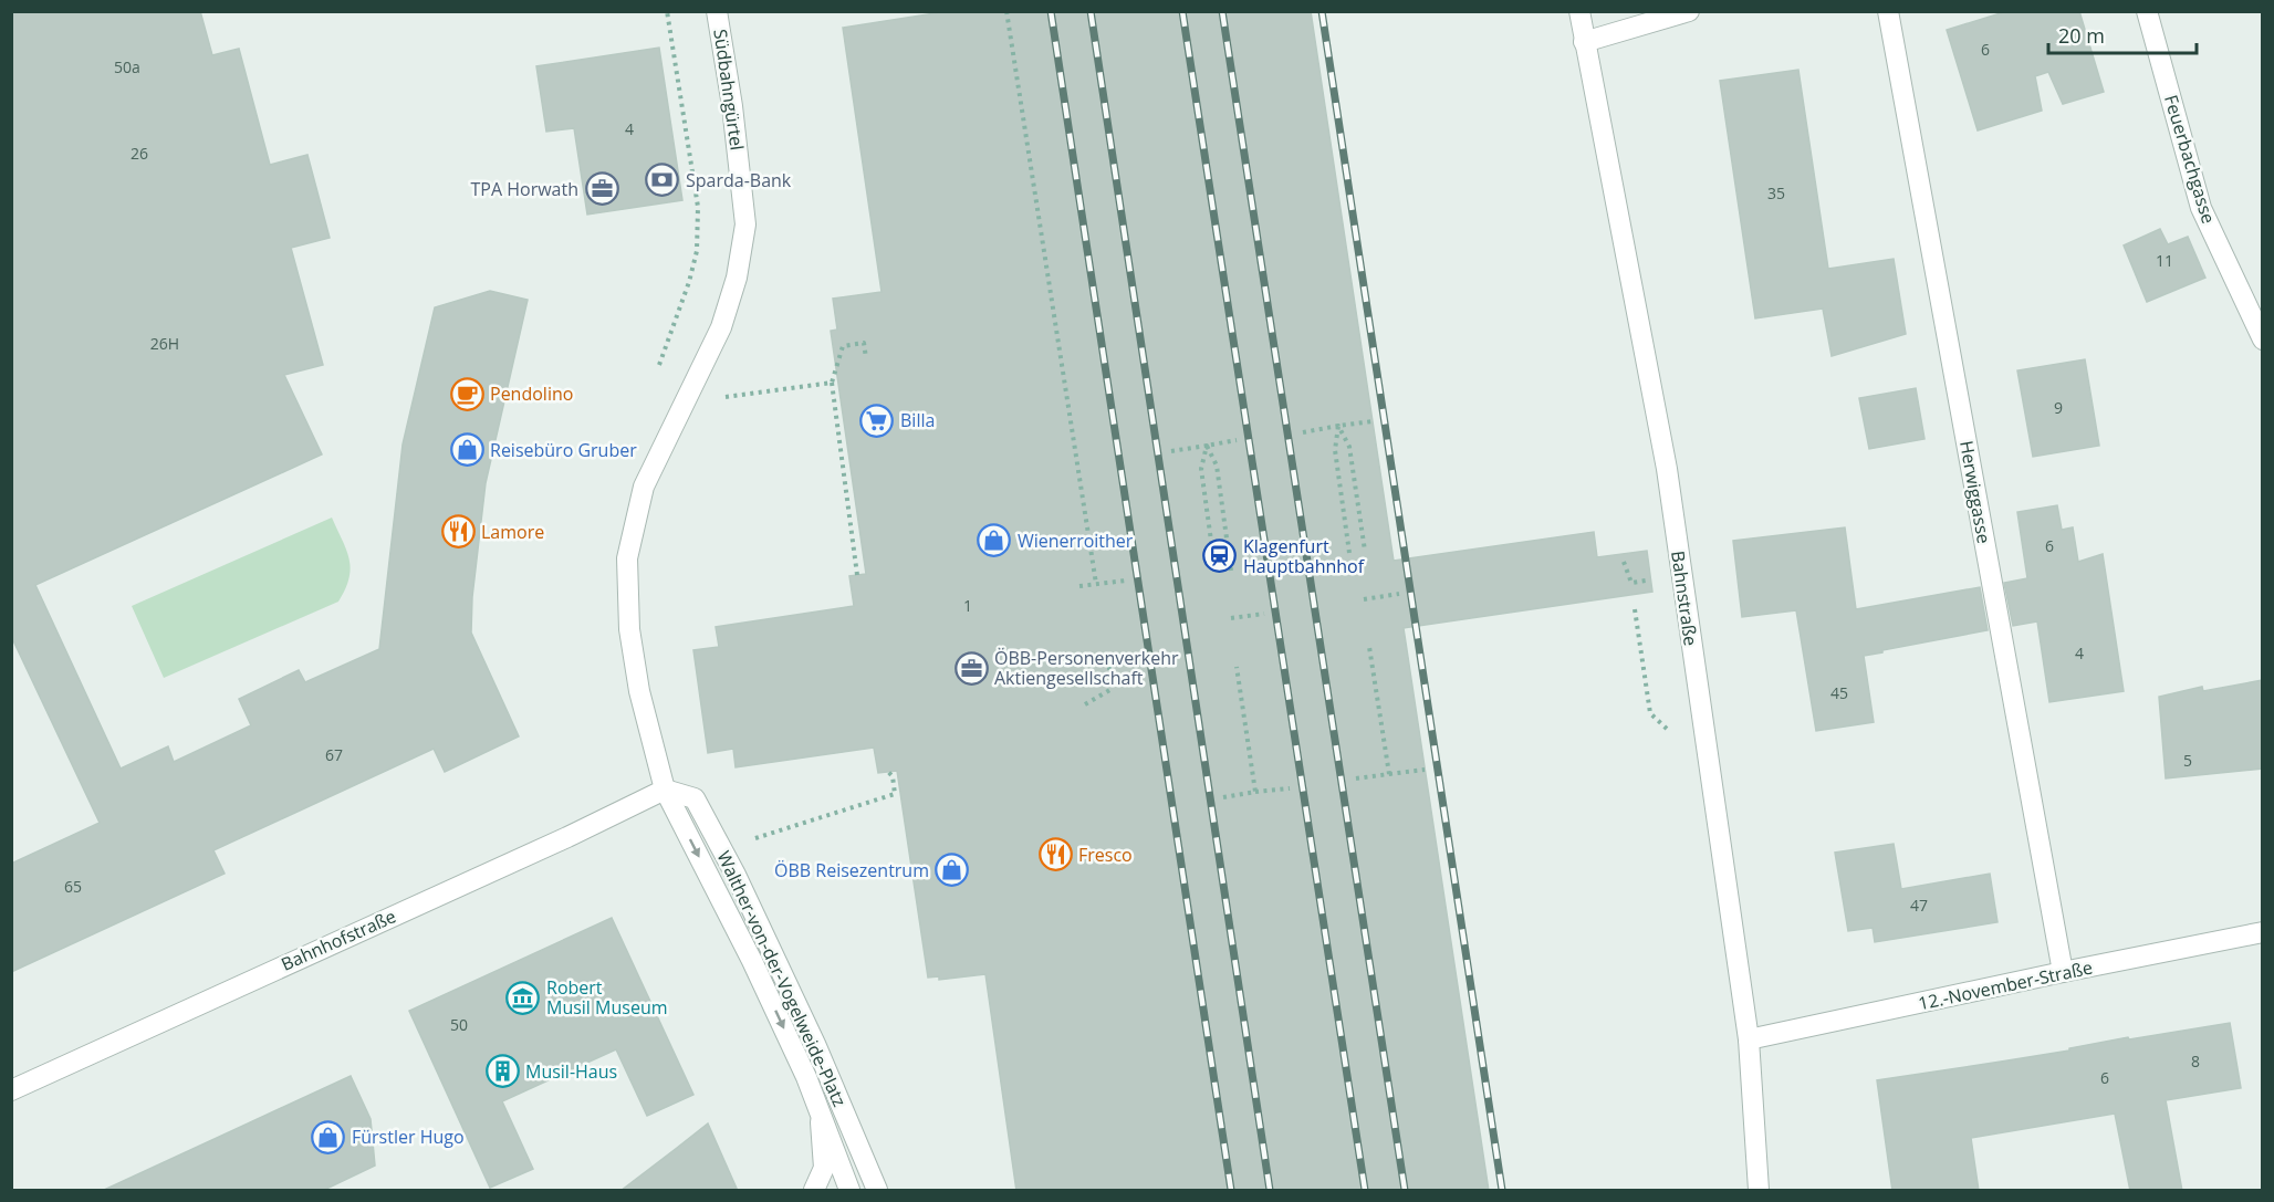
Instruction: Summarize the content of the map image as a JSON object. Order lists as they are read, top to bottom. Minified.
{"streets":{"street":["Südbahngürtel","Feuerbachgasse","Herwiggasse","Bahnstraße","Bahnhofstraße","Walther-von-der-Vogelweide-Platz","12.-November-Straße"]},"crossings":[["Südbahngürtel","Walther-von-der-Vogelweide-Platz"],["Herwiggasse","12.-November-Straße"],["Bahnstraße","12.-November-Straße"],["Bahnhofstraße","Walther-von-der-Vogelweide-Platz"]],"places":{"bank":["Sparda-Bank"],"office":["TPA Horwath","ÖBB-Personenverkehr Aktiengesellschaft"],"cafe":["Pendolino"],"supermarket":["Billa"],"shop":["Reisebüro Gruber","Wienerroither","ÖBB Reisezentrum","Fürstler Hugo"],"restaurant":["Lamore","Fresco"],"station":["Klagenfurt Hauptbahnhof"],"museum":["Robert Musil Museum"],"building":["Musil-Haus"]},"house_numbers":["6","50a","4","26","35","11","26H","9","6","1","4","45","67","5","65","47","50","8","6"],"scale_bar":"20 m"}
